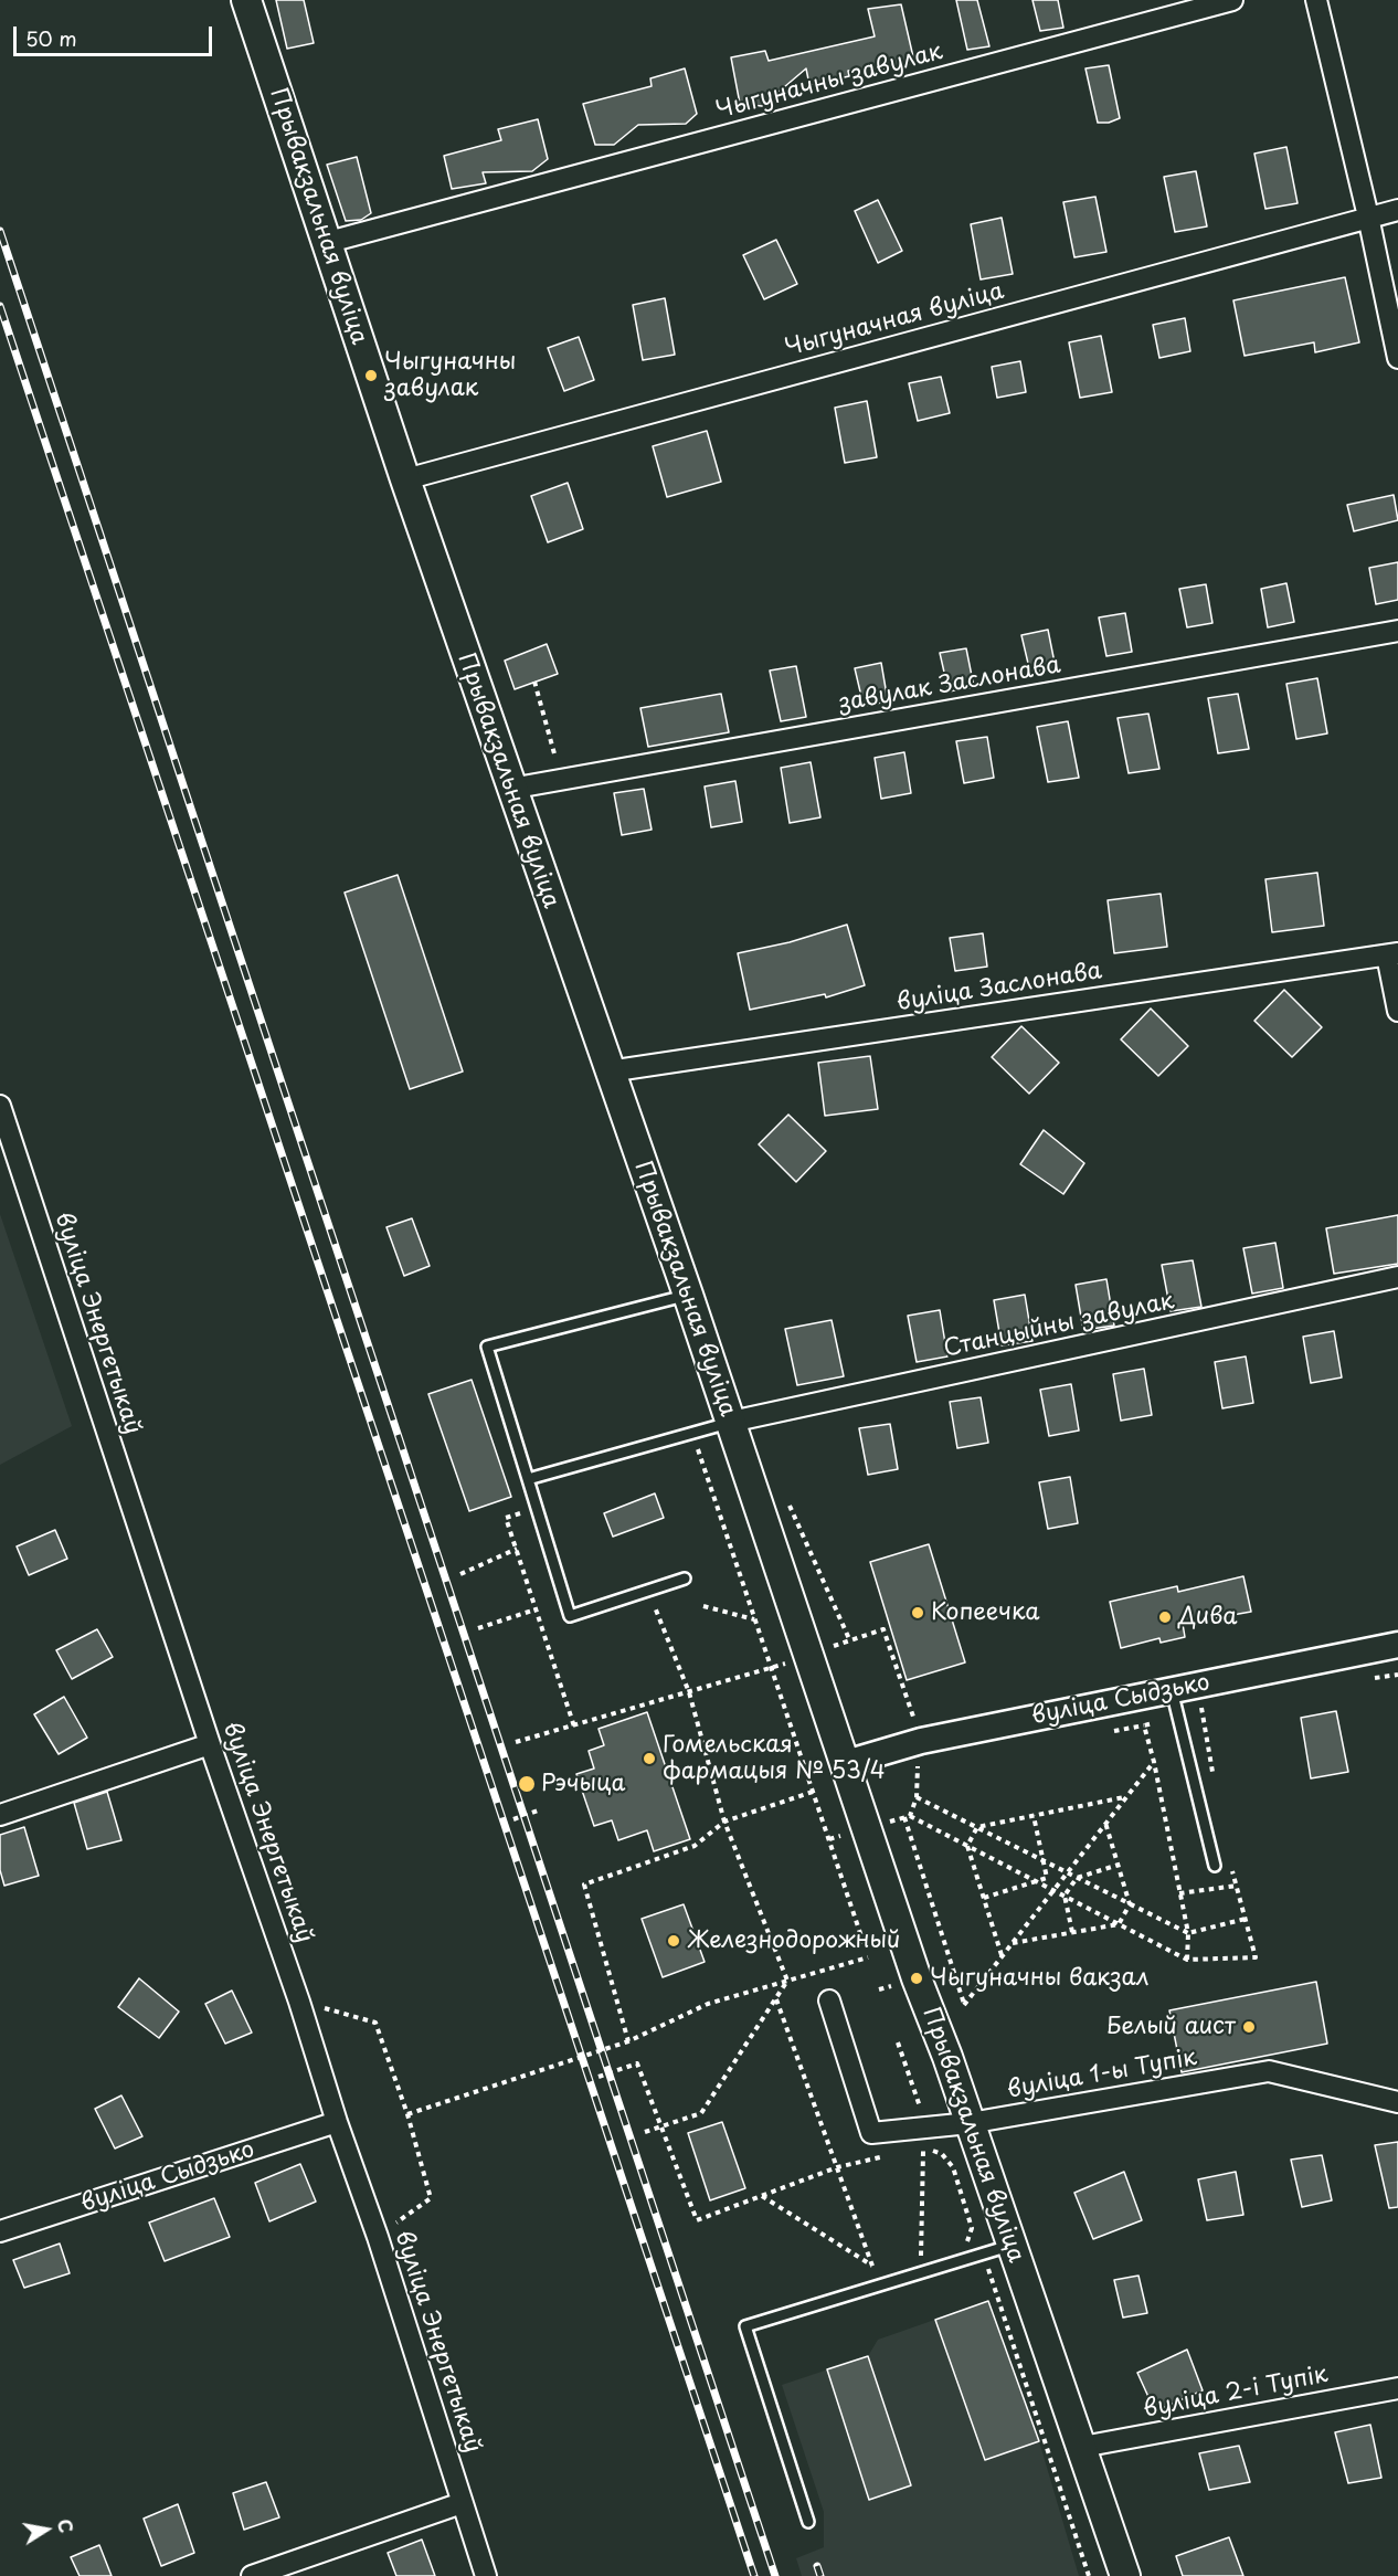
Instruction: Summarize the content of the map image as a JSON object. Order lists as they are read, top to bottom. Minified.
{"streets":{"main road":["Прывакзальная вуліца"],"street":["Чыгуначны завулак","Чыгуначная вуліца","завулак Заслонава","вуліца Заслонава","вуліца Энергетыкаў","Станцыйны завулак","вуліца Сыдзько","вуліца 1-ы Тупік","вуліца 2-і Тупік"]},"crossings":[["Чыгуначны завулак","Прывакзальная вуліца"],["Прывакзальная вуліца","Чыгуначная вуліца"],["Прывакзальная вуліца","завулак Заслонава"],["Прывакзальная вуліца","вуліца Заслонава"],["Прывакзальная вуліца","Станцыйны завулак"],["Прывакзальная вуліца","вуліца Сыдзько"],["Прывакзальная вуліца","вуліца 1-ы Тупік"],["Прывакзальная вуліца","вуліца 2-і Тупік"],["вуліца Энергетыкаў","вуліца Сыдзько"]],"places":["Чыгуначны завулак","Копеечка","Дива","Гомельская фармацыя № 53/4","Рэчыца","Железнодорожный","Чыгуначны вакзал","Белый аист"],"scale_bar":"50 m","north":"right"}
